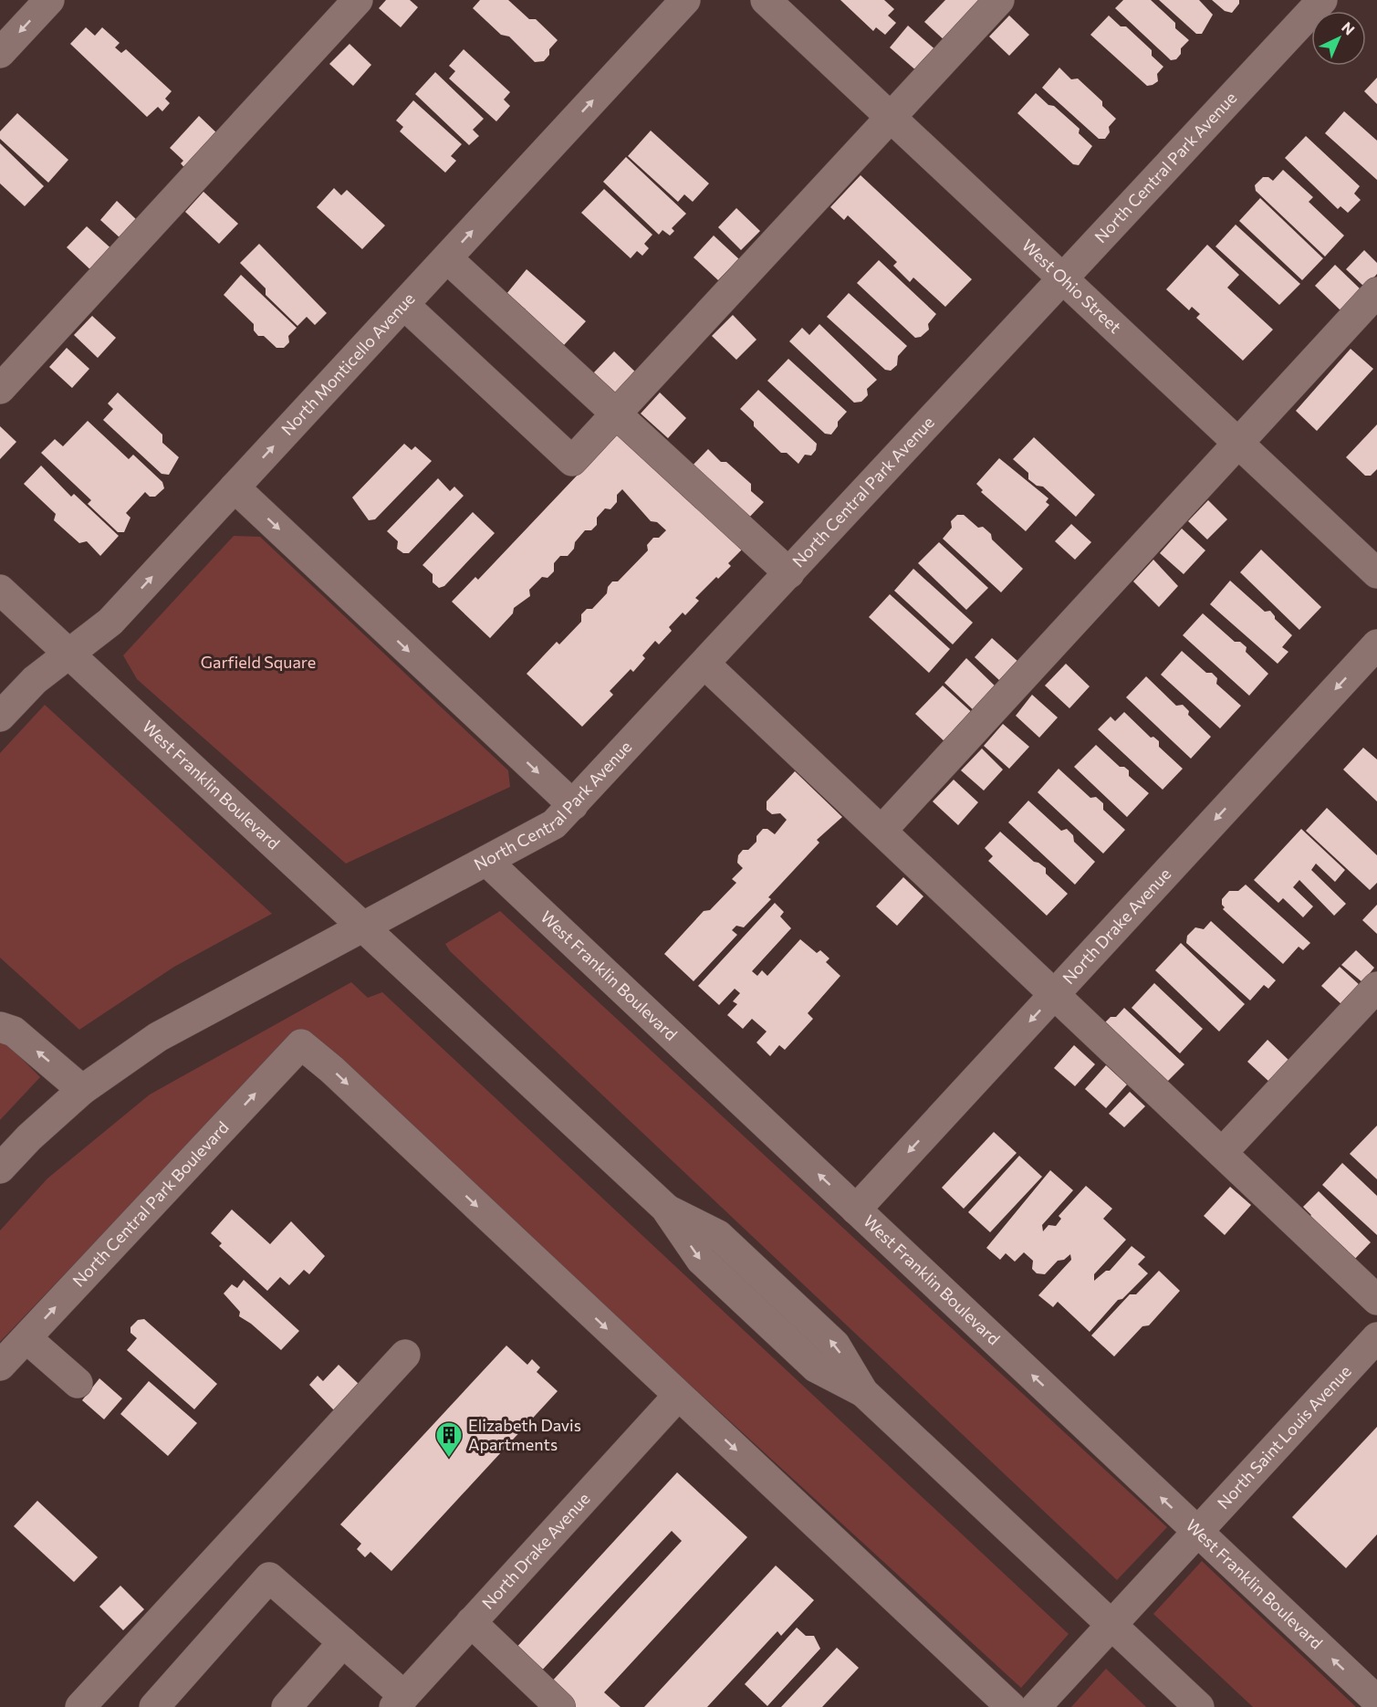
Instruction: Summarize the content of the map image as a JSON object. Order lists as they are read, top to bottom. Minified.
{"streets":{"street":["North Central Park Avenue","West Ohio Street","North Monticello Avenue","West Franklin Boulevard","North Drake Avenue","North Central Park Boulevard","North Saint Louis Avenue"]},"crossings":[["North Central Park Avenue","West Ohio Street"],["North Central Park Avenue","West Franklin Boulevard"],["North Monticello Avenue","West Franklin Boulevard"],["West Franklin Boulevard","North Drake Avenue"],["West Franklin Boulevard","North Saint Louis Avenue"],["North Drake Avenue","North Central Park Boulevard"]],"parks":["Garfield Square"],"places":{"building":["Elizabeth Davis Apartments"]},"north":"top right"}
